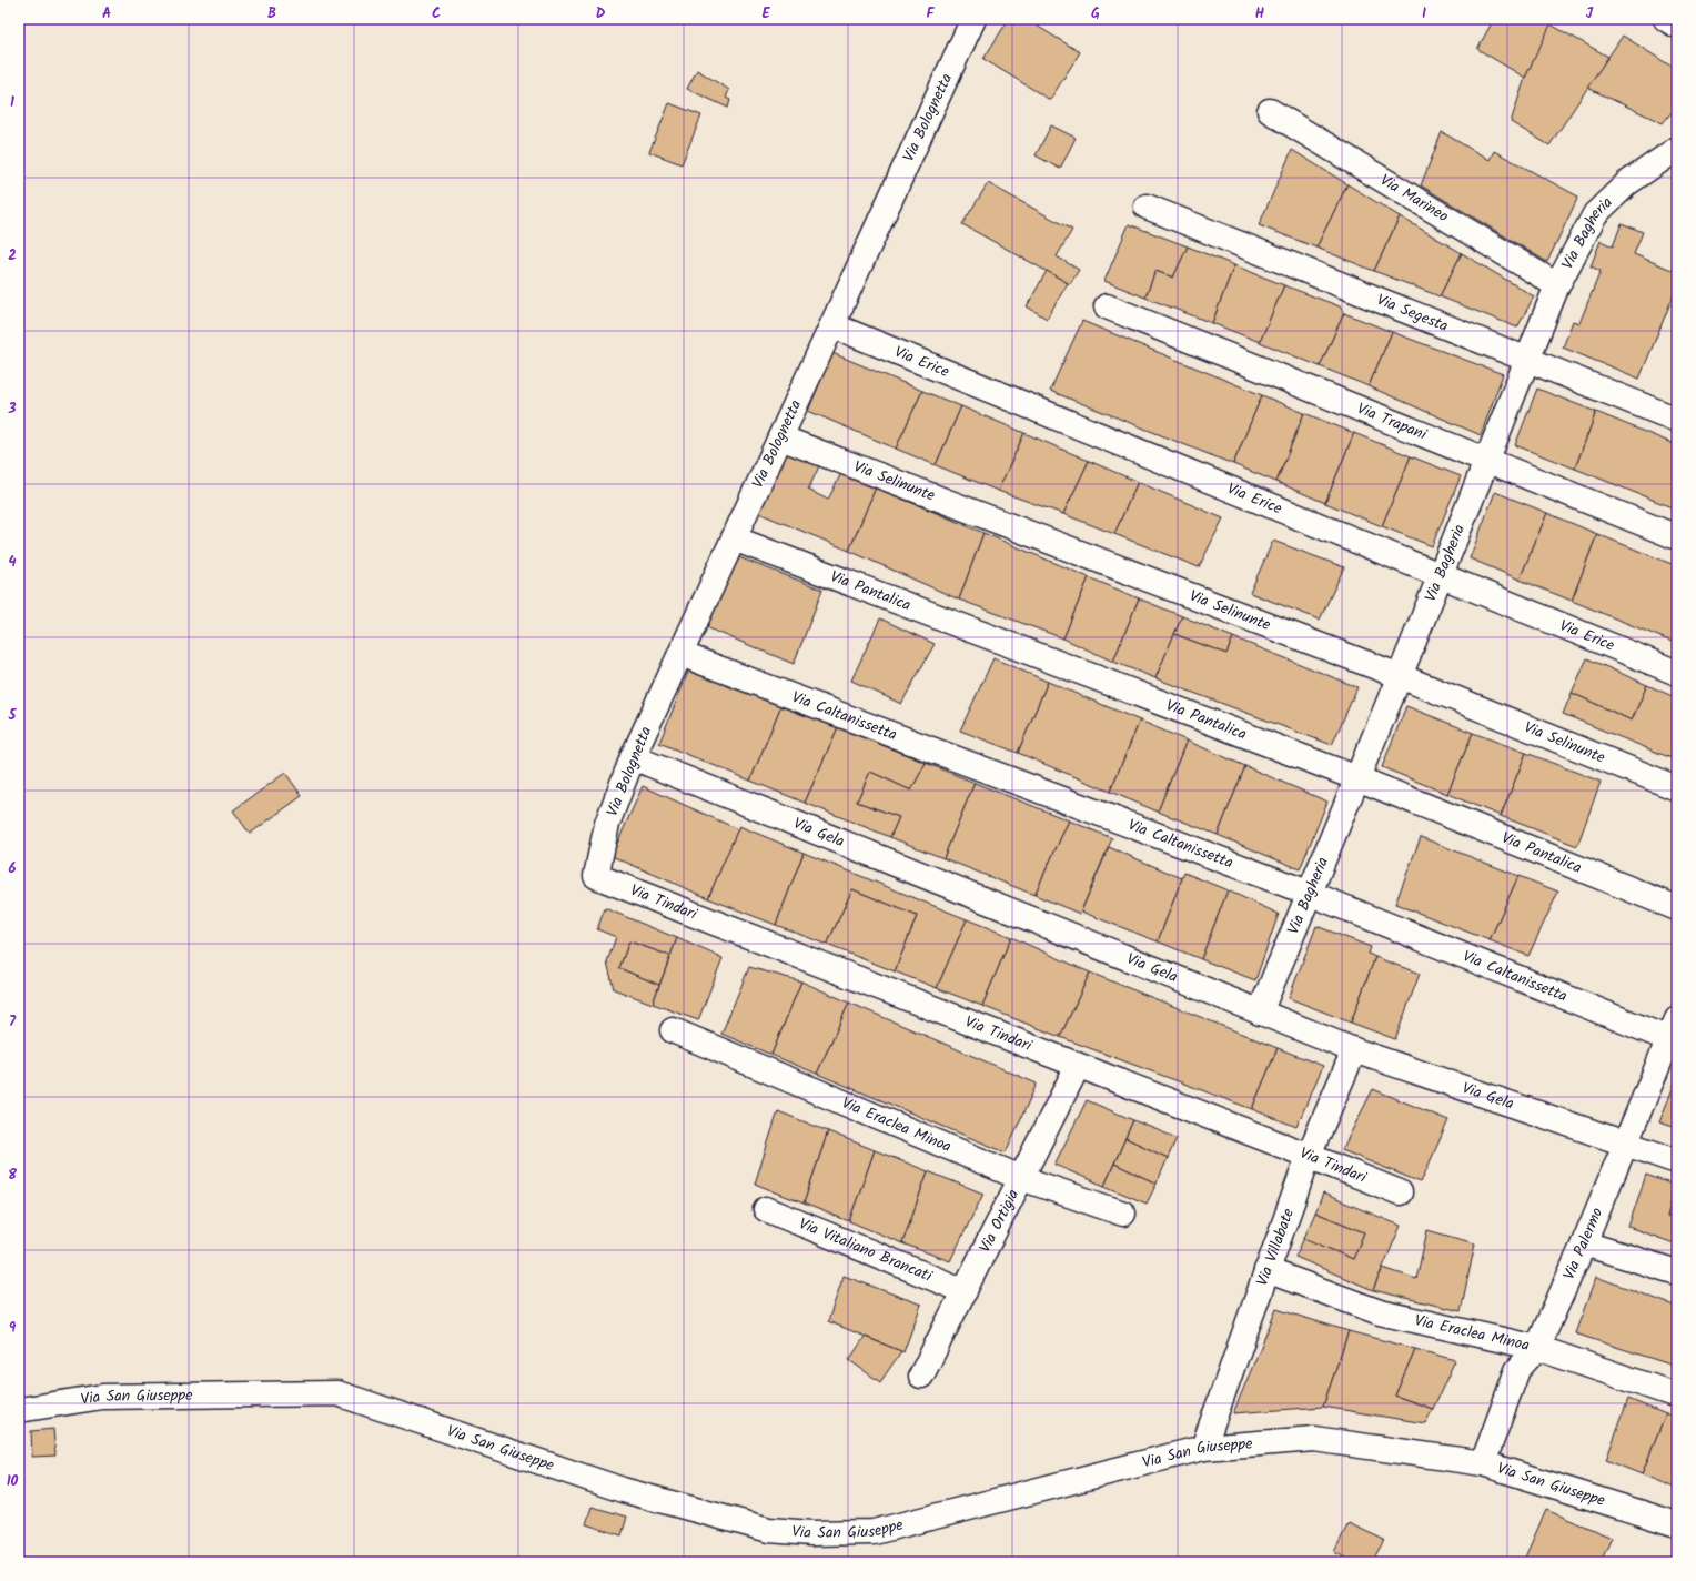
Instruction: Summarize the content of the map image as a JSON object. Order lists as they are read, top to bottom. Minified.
{"streets":{"street":["Via Bolognetta","Via Marineo","Via Bagheria","Via Segesta","Via Erice","Via Trapani","Via Selinunte","Via Pantalica","Via Caltanissetta","Via Gela","Via Tindari","Via Eraclea Minoa","Via Ortigia","Via Palermo","Via Villabate","Via Vitaliano Brancati","Via San Giuseppe"]},"crossings":[["Via Bolognetta","Via Erice"],["Via Bolognetta","Via Selinunte"],["Via Bolognetta","Via Pantalica"],["Via Bolognetta","Via Caltanissetta"],["Via Bolognetta","Via Gela"],["Via Bolognetta","Via Tindari"],["Via Marineo","Via Bagheria"],["Via Bagheria","Via Segesta"],["Via Bagheria","Via Erice"],["Via Bagheria","Via Trapani"],["Via Bagheria","Via Selinunte"],["Via Bagheria","Via Pantalica"],["Via Bagheria","Via Caltanissetta"],["Via Bagheria","Via Gela"],["Via Caltanissetta","Via Palermo"],["Via Gela","Via Palermo"],["Via Gela","Via Villabate"],["Via Tindari","Via Ortigia"],["Via Tindari","Via Villabate"],["Via Eraclea Minoa","Via Ortigia"],["Via Eraclea Minoa","Via Palermo"],["Via Eraclea Minoa","Via Villabate"],["Via Ortigia","Via Vitaliano Brancati"],["Via Palermo","Via San Giuseppe"],["Via Villabate","Via San Giuseppe"]],"grid":{"columns":["A","B","C","D","E","F","G","H","I","J"],"rows":["1","2","3","4","5","6","7","8","9","10"]}}
